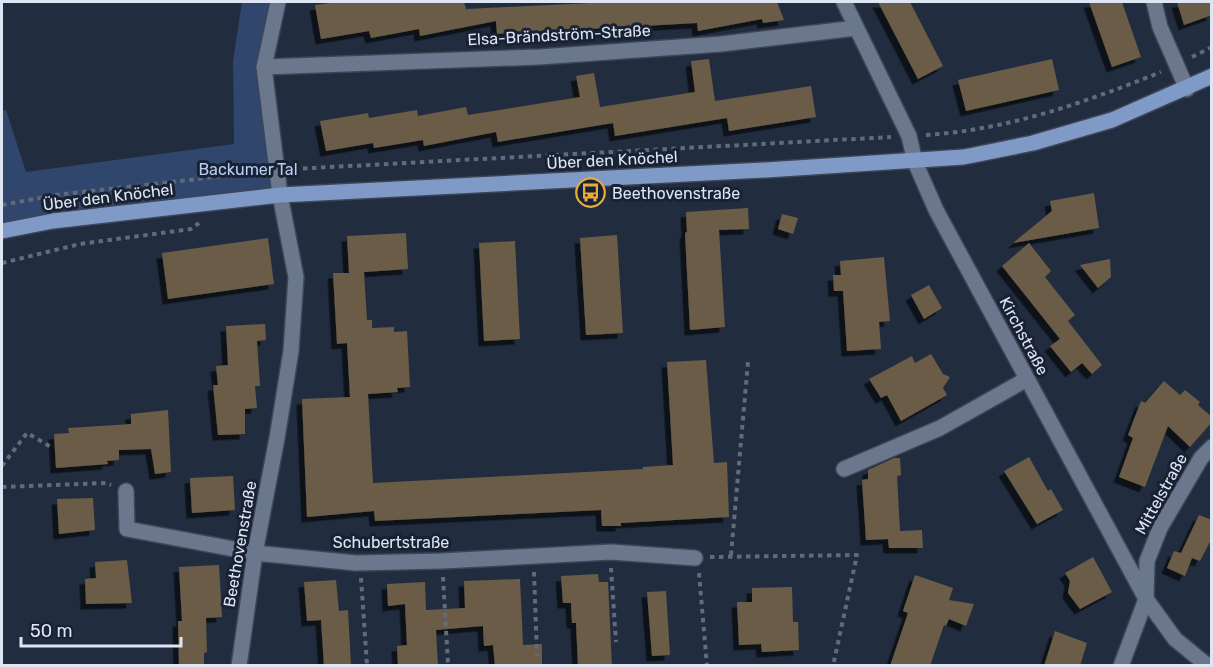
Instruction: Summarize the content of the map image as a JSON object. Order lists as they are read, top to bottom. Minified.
{"streets":{"main road":["Über den Knöchel"],"street":["Elsa-Brändström-Straße","Kirchstraße","Mittelstraße","Schubertstraße","Beethovenstraße"]},"crossings":[["Elsa-Brändström-Straße","Kirchstraße"],["Elsa-Brändström-Straße","Beethovenstraße"],["Über den Knöchel","Kirchstraße"],["Über den Knöchel","Beethovenstraße"],["Kirchstraße","Mittelstraße"],["Schubertstraße","Beethovenstraße"]],"parks":["Backumer Tal"],"places":{"bus stop":["Beethovenstraße"]},"scale_bar":"50 m"}
